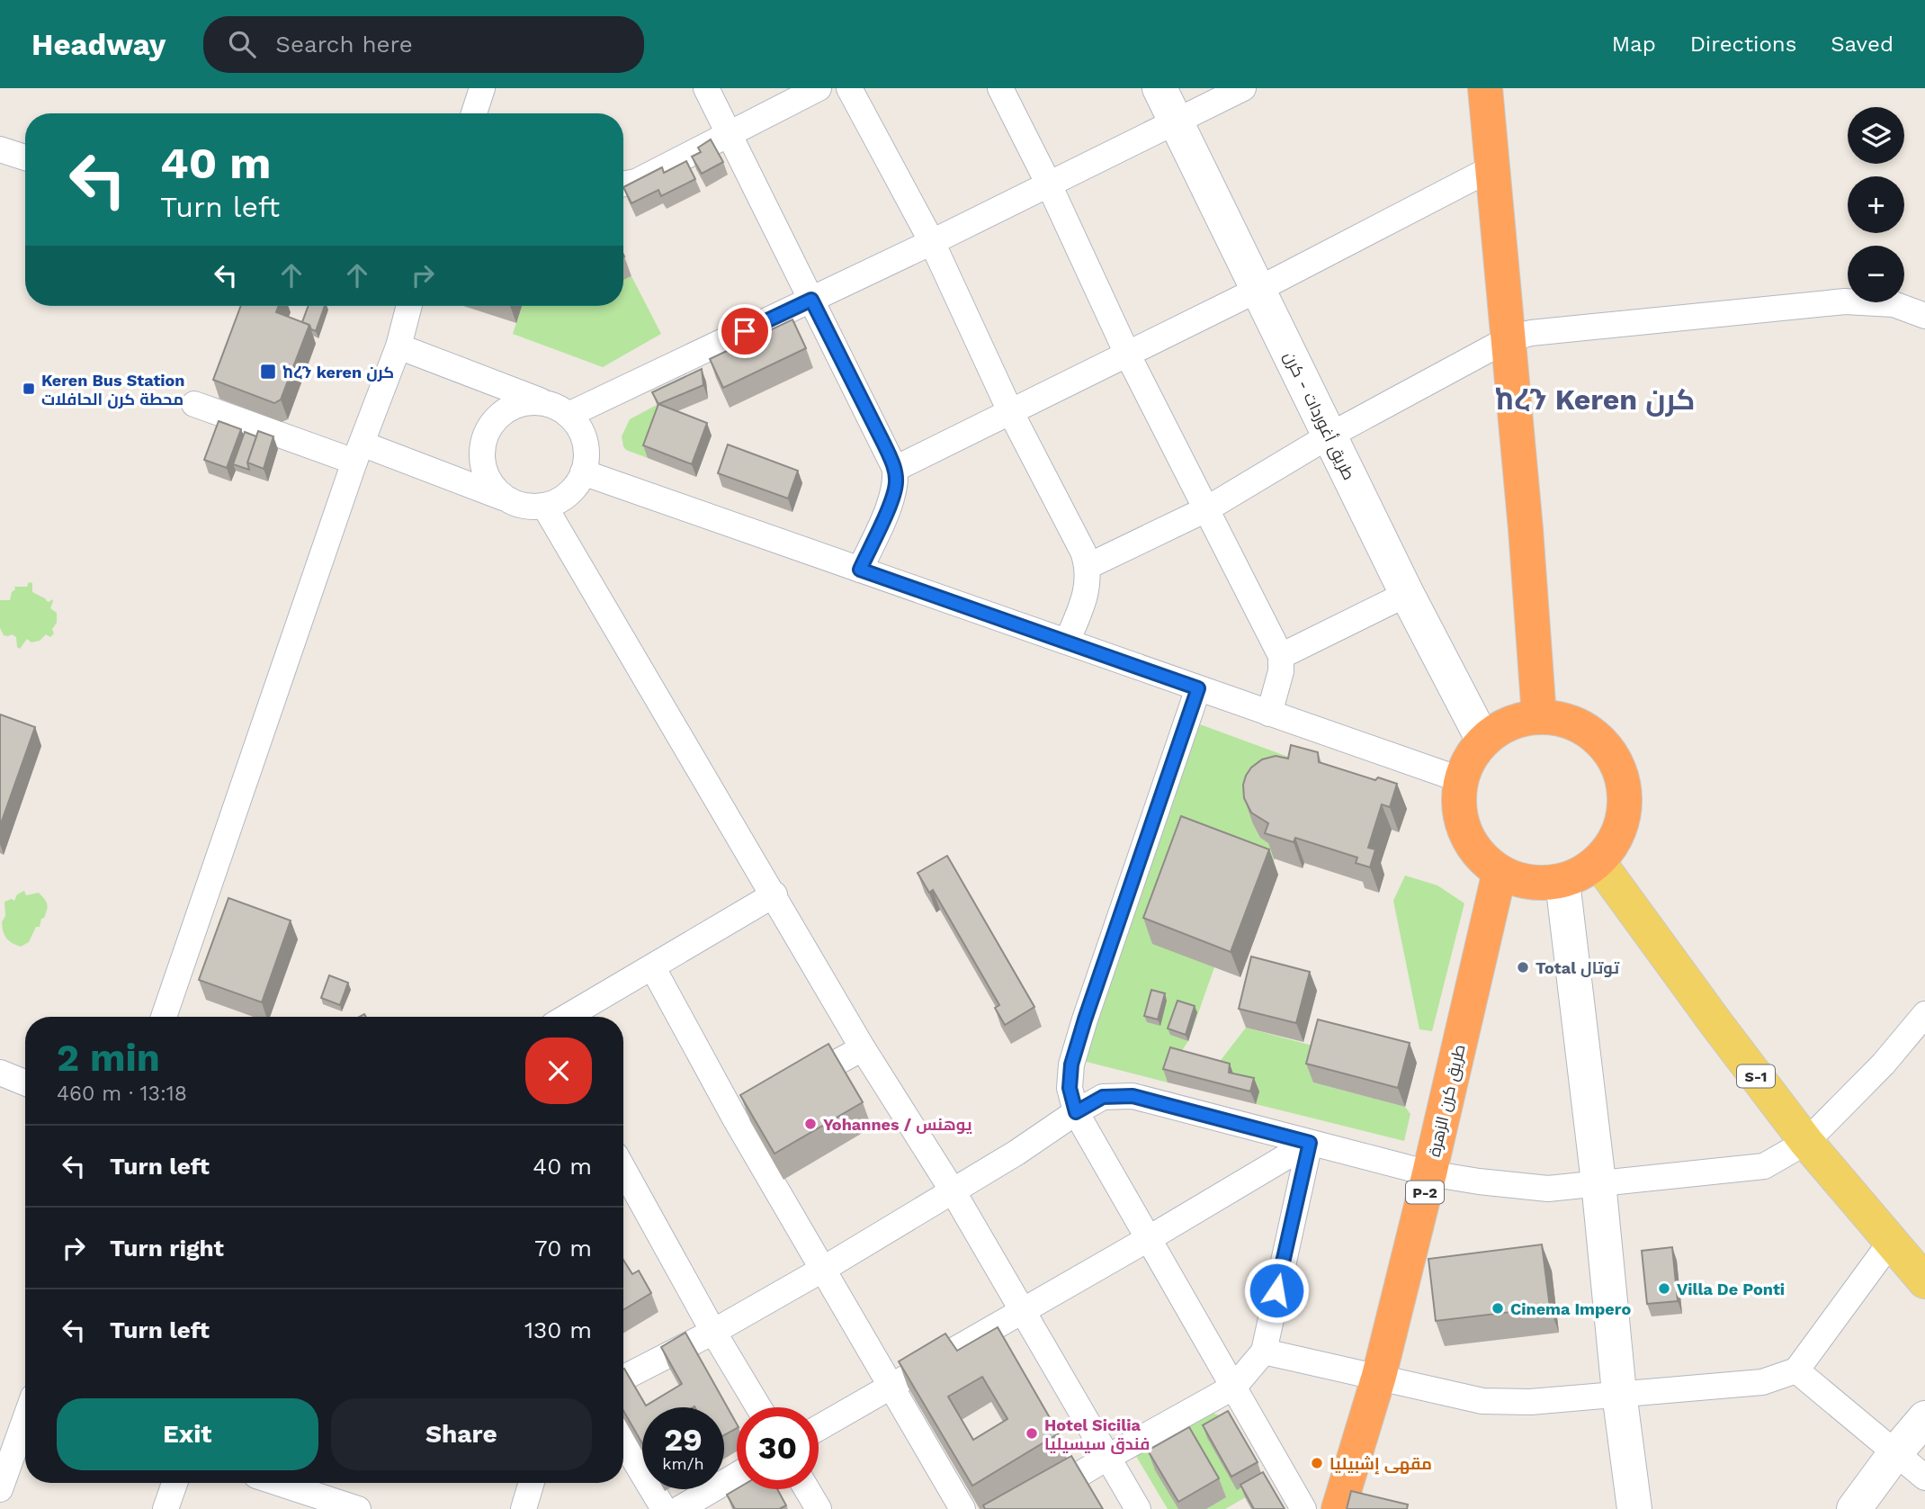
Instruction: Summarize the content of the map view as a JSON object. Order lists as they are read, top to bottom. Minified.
{"streets":{"highway":["طريق كرن الزهرة","P-2"],"main road":["S-1"],"street":["طريق أغوردات - كرن"]},"crossings":[["طريق أغوردات - كرن","S-1"],["طريق أغوردات - كرن","طريق كرن الزهرة"],["S-1","طريق كرن الزهرة"]],"districts":["ከረን Keren كرن"],"places":{"transit":["ከረን keren كرن","Keren Bus Station محطة كرن الحافلات"],"other":["Total توتال","Yohannes / يوهنس","Villa De Ponti","Cinema Impero","Hotel Sicilia فندق سيسيليا","مقهى إشبيليا"]},"page":{"header":"Headway","search":"Search here","nav":["Map","Directions","Saved"],"map_buttons":["+","−"],"turn":["40 m","Turn left"],"heading":["2 min","460 m · 13:18"],"list":[{"name":"Turn left","value":"40 m"},{"name":"Turn right","value":"70 m"},{"name":"Turn left","value":"130 m"}],"buttons":["Exit","Share"],"speed":"29 km/h","limit":"30"}}
